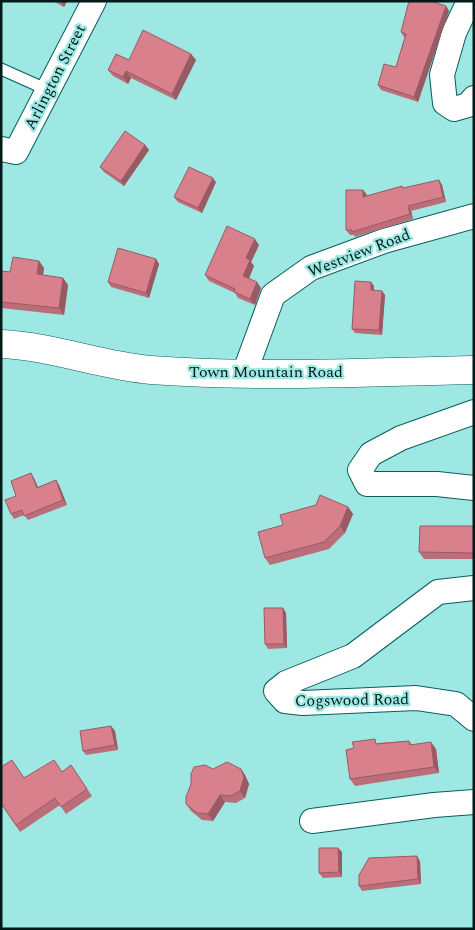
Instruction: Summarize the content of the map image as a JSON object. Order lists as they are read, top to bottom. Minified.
{"streets":{"main road":["Town Mountain Road"],"street":["Arlington Street","Westview Road","Cogswood Road"]},"crossings":[["Westview Road","Town Mountain Road"]]}
